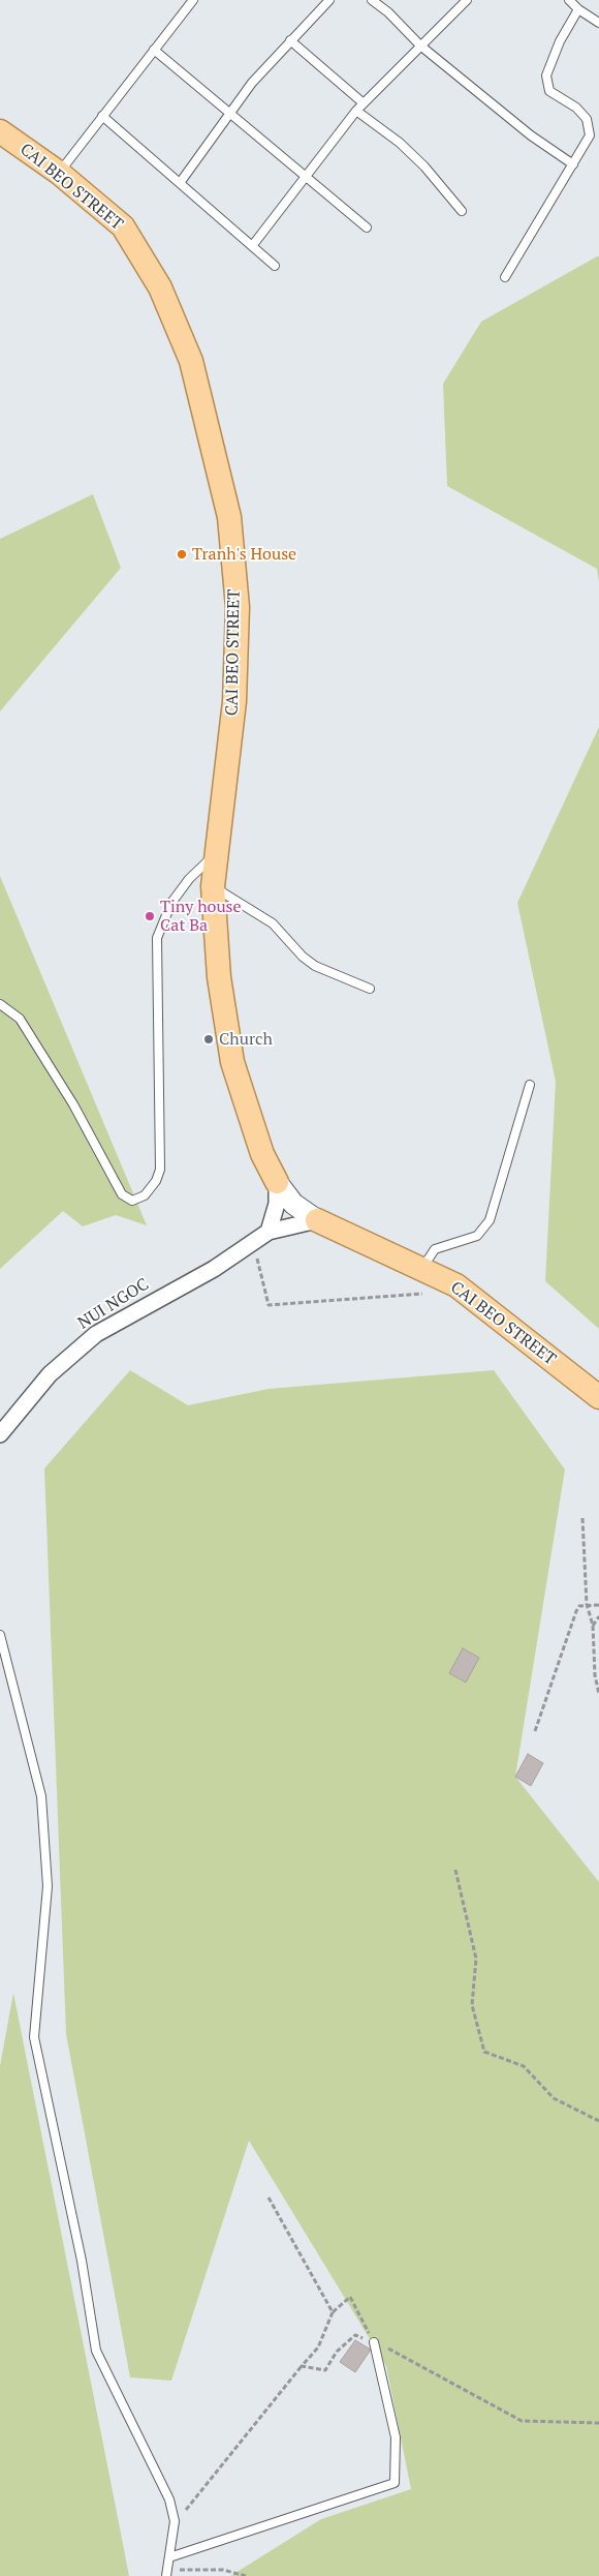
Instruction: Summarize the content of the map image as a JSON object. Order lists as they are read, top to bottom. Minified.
{"streets":{"main road":["CAI BEO STREET"],"street":["NUI NGOC"]},"places":["Tranh's House","Tiny house Cat Ba","Church"]}
